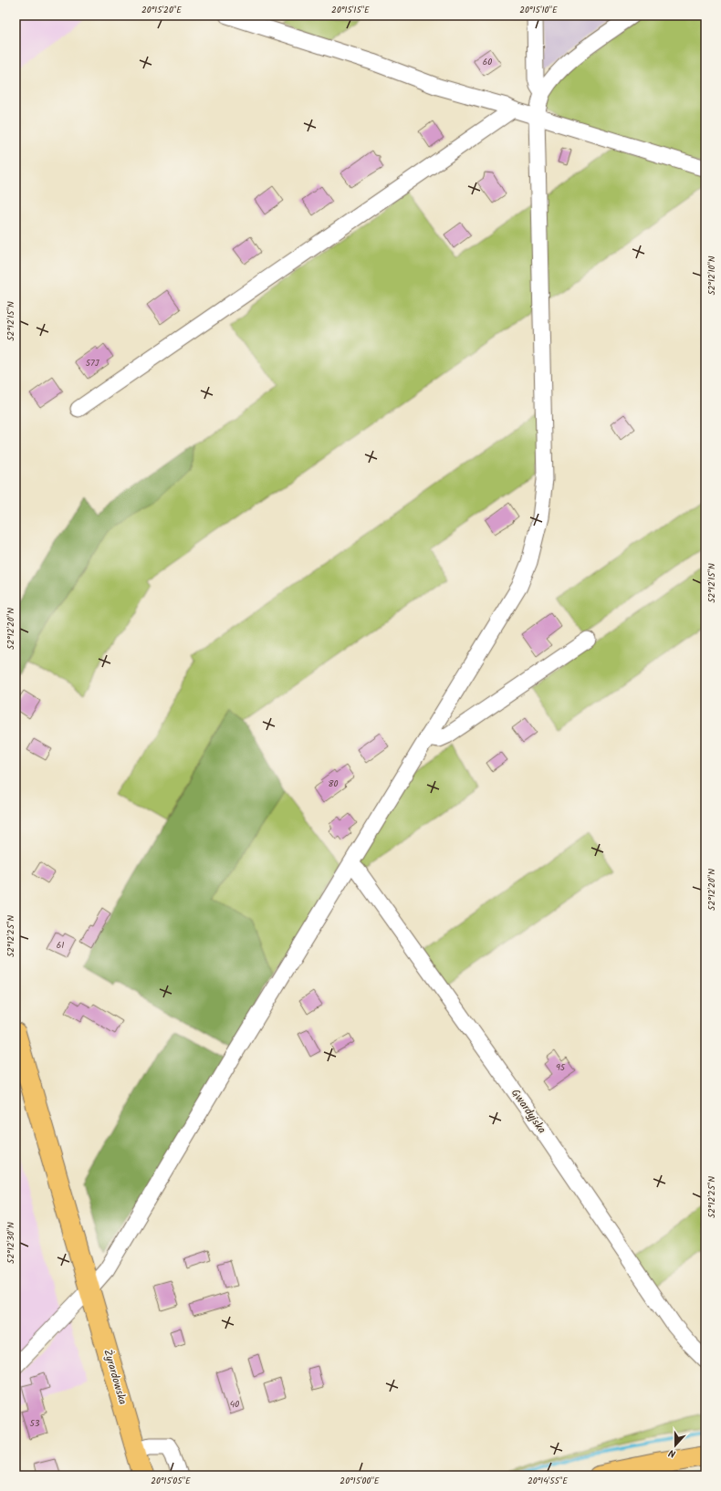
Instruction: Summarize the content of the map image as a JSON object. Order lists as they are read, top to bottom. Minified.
{"streets":{"main road":["Żyrardowska"],"street":["Gwardyjska"]},"house_numbers":["60","57J","80","61","95","40","53"],"north":"bottom","coordinates":["20°15'20\"E","20°15'15\"E","20°15'10\"E","52°12'10\"N","52°12'15\"N","52°12'20\"N","52°12'25\"N","52°12'30\"N","20°15'05\"E","20°15'00\"E","20°14'55\"E"]}
